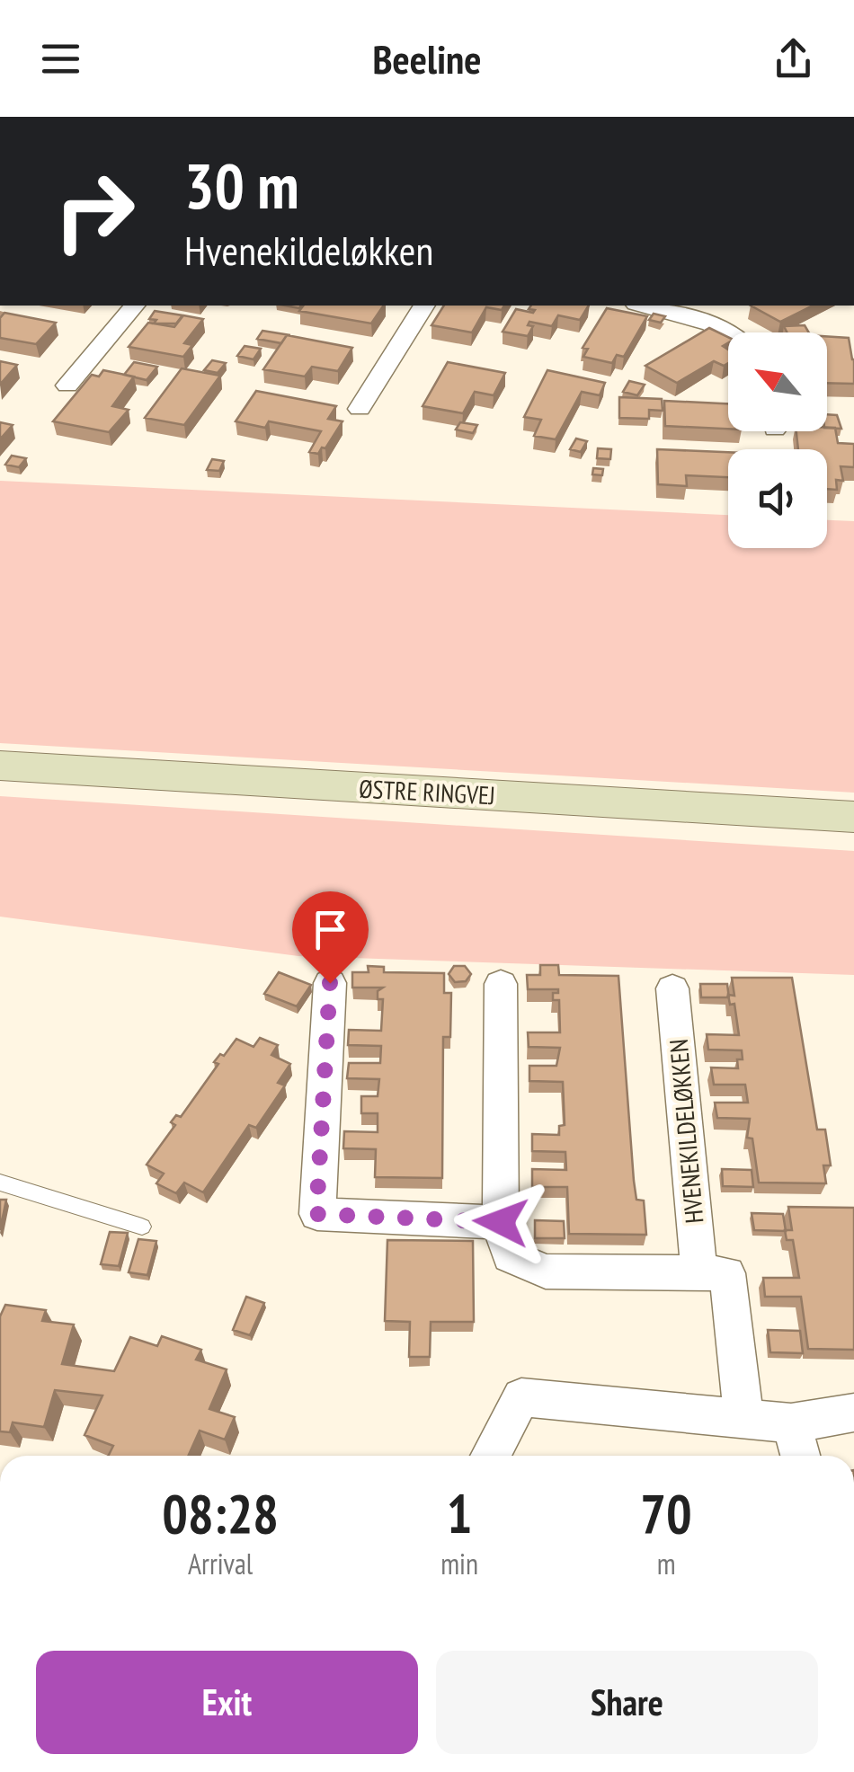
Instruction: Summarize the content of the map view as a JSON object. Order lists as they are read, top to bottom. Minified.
{"streets":{"main road":["ØSTRE RINGVEJ"],"street":["HVENEKILDELØKKEN"]},"north":"top left","page":{"header":"Beeline","turn":["30 m","Hvenekildeløkken"],"eta":["08:28","Arrival","1","min","70","m"],"buttons":["Exit","Share"]}}
